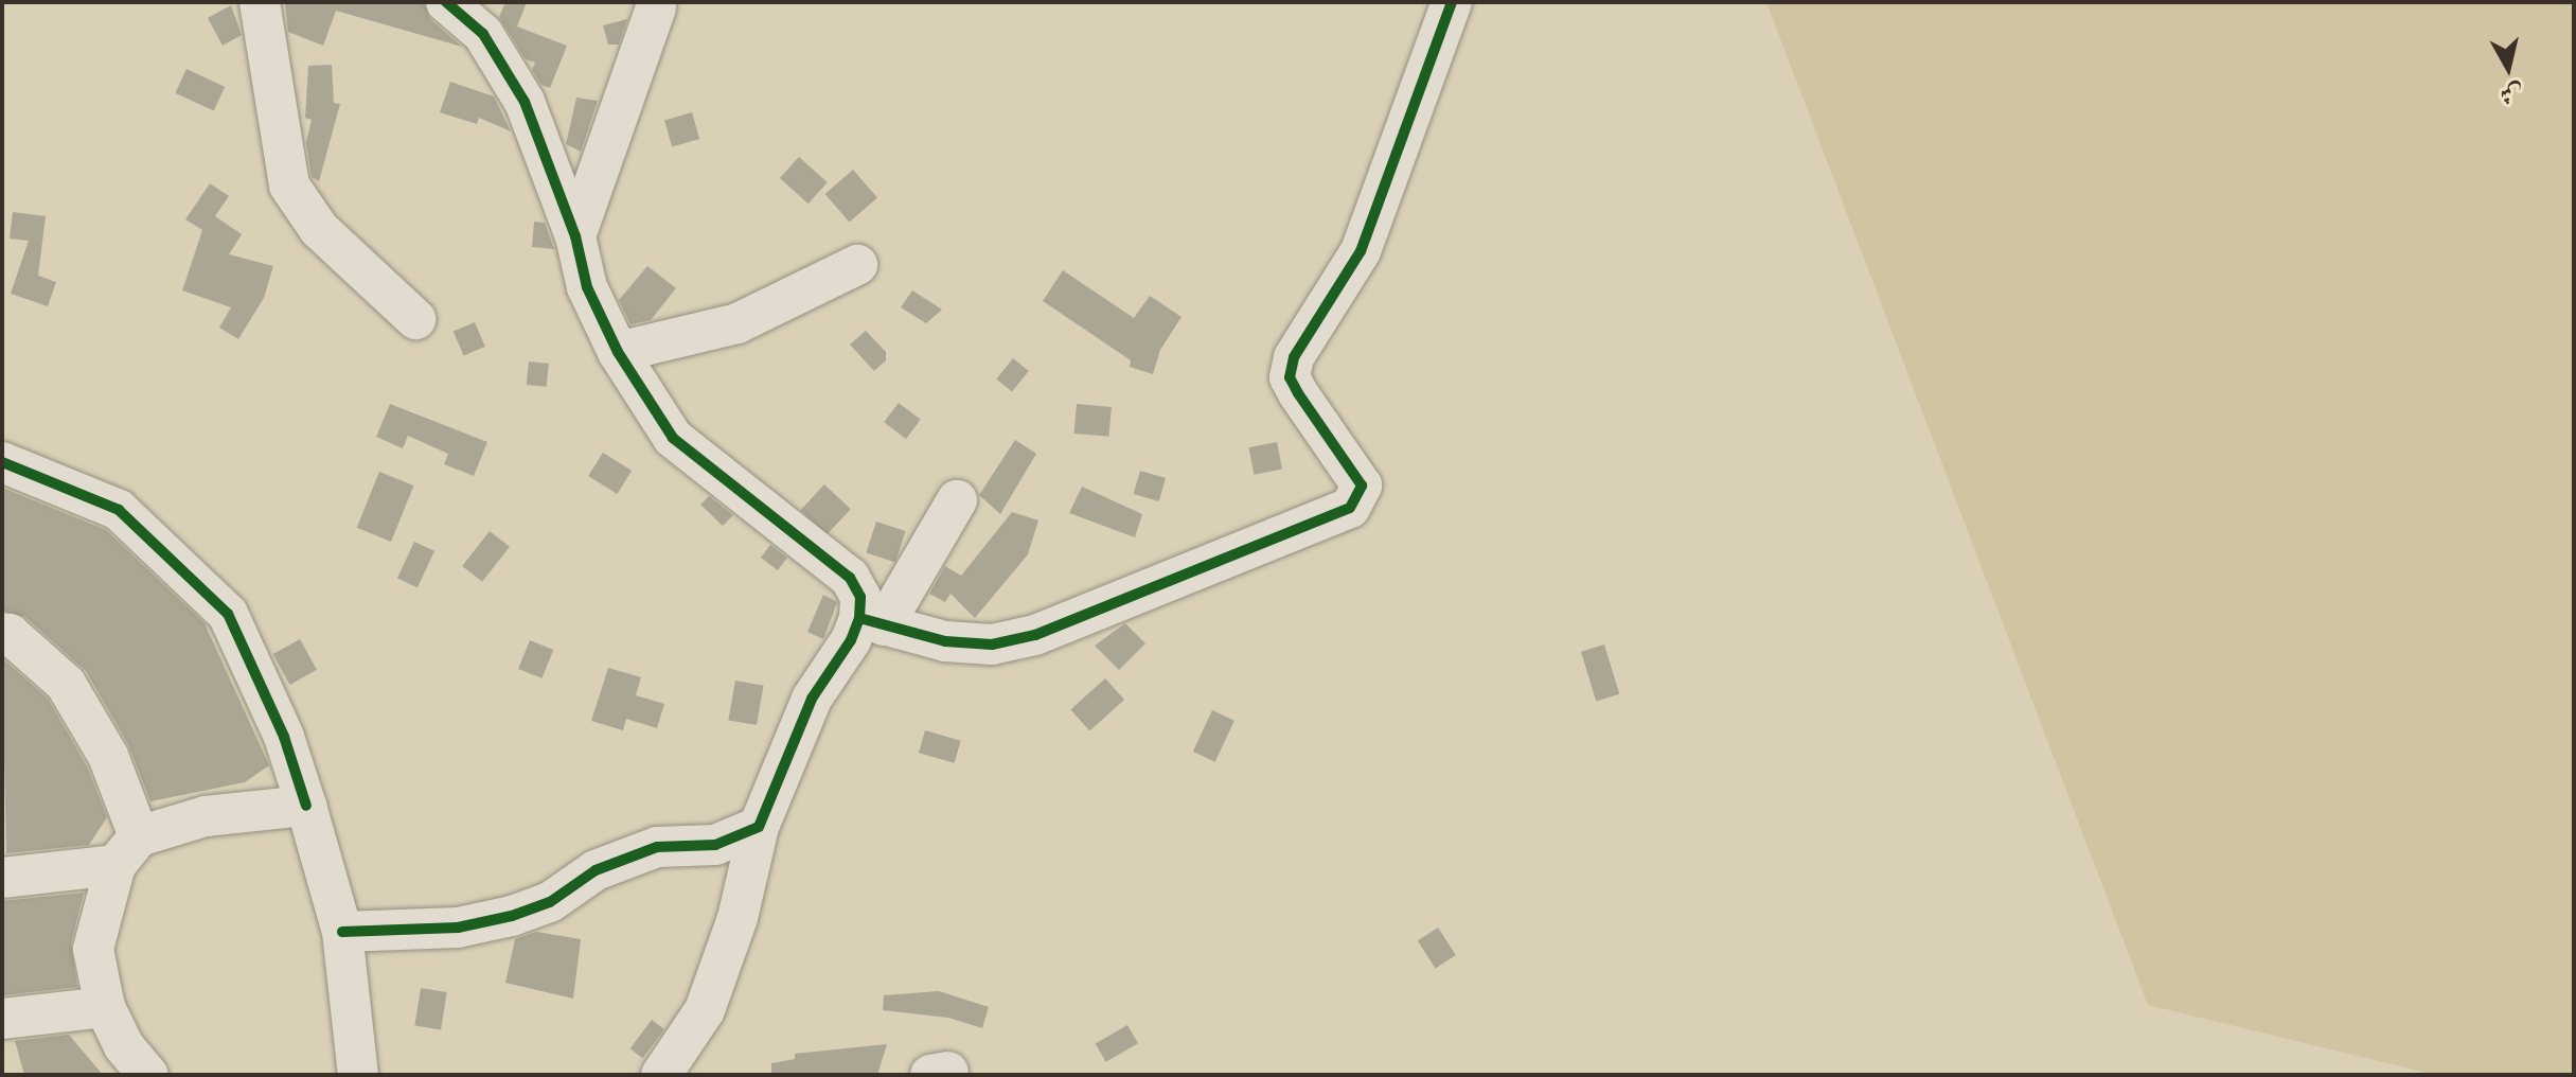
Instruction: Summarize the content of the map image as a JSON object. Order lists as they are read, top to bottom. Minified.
{"north":"bottom"}
